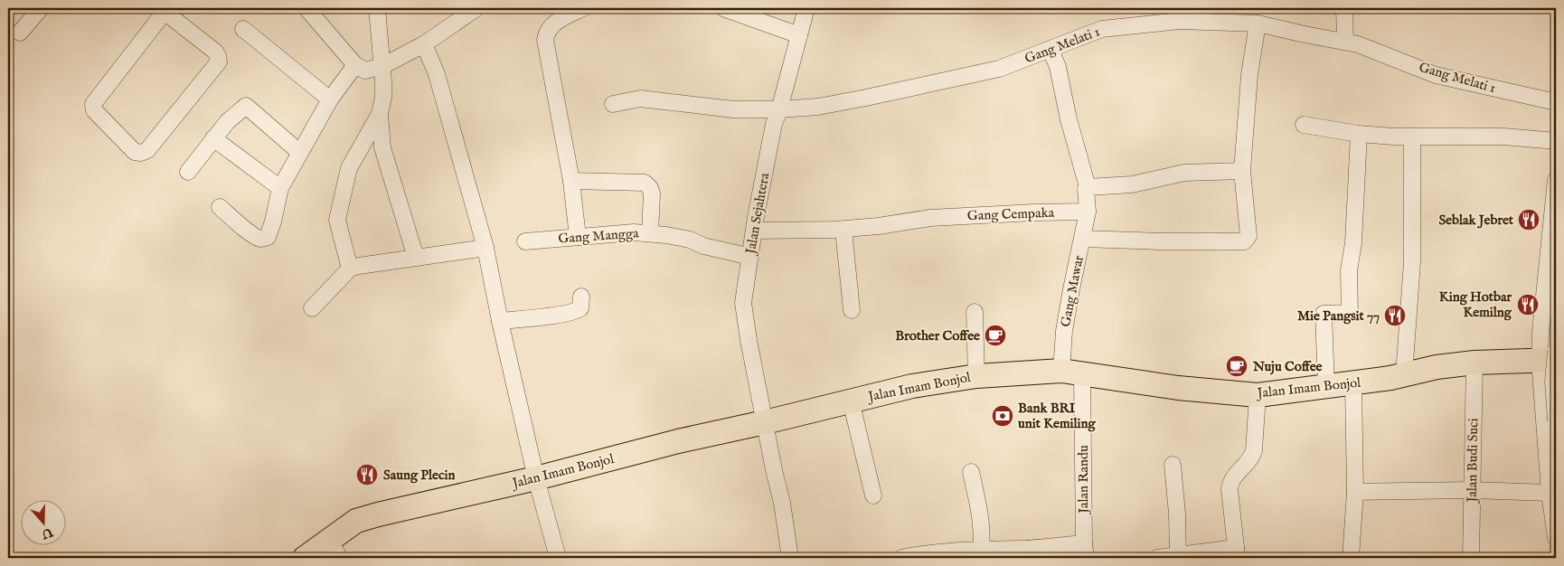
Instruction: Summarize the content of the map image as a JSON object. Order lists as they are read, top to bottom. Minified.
{"streets":{"highway":["Jalan Imam Bonjol"],"street":["Gang Melati 1","Jalan Sejahtera","Gang Cempaka","Gang Mangga","Gang Mawar","Jalan Budi Suci","Jalan Randu"]},"crossings":[["Gang Melati 1","Jalan Sejahtera"],["Jalan Sejahtera","Gang Cempaka"],["Jalan Sejahtera","Gang Mangga"],["Jalan Sejahtera","Jalan Imam Bonjol"],["Gang Cempaka","Gang Mawar"],["Gang Mawar","Jalan Imam Bonjol"],["Gang Mawar","Jalan Randu"],["Jalan Imam Bonjol","Jalan Budi Suci"],["Jalan Imam Bonjol","Jalan Randu"]],"places":{"restaurant":["Seblak Jebret","King Hotbar Kemilng","Mie Pangsit 77","Saung Plecin"],"cafe":["Brother Coffee","Nuju Coffee"],"bank":["Bank BRI unit Kemiling"]},"north":"bottom"}
